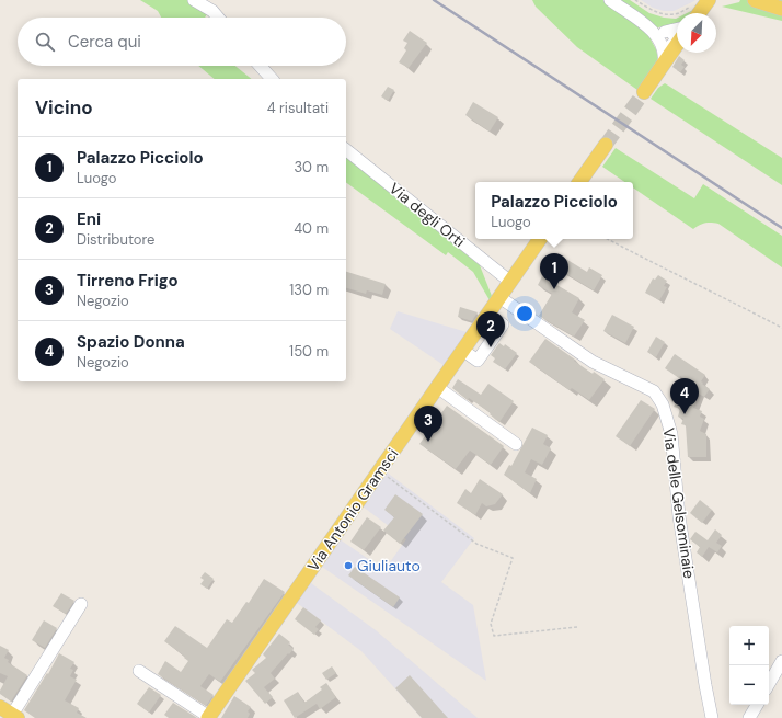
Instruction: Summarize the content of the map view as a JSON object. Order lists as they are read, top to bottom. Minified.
{"streets":{"main road":["Via Antonio Gramsci"],"street":["Via degli Orti","Via delle Gelsominaie"]},"crossings":[["Via degli Orti","Via Antonio Gramsci"],["Via delle Gelsominaie","Via Antonio Gramsci"]],"places":["Giuliauto"],"north":"bottom left","page":{"search":"Cerca qui","heading":["Vicino","4 risultati"],"list":[{"mark":"1","name":"Palazzo Picciolo","note":"Luogo","value":"30 m"},{"mark":"2","name":"Eni","note":"Distributore","value":"40 m"},{"mark":"3","name":"Tirreno Frigo","note":"Negozio","value":"130 m"},{"mark":"4","name":"Spazio Donna","note":"Negozio","value":"150 m"}],"popup":["Palazzo Picciolo","Luogo"],"pins":["1","2","4","3"],"map_buttons":["+","−"]}}
